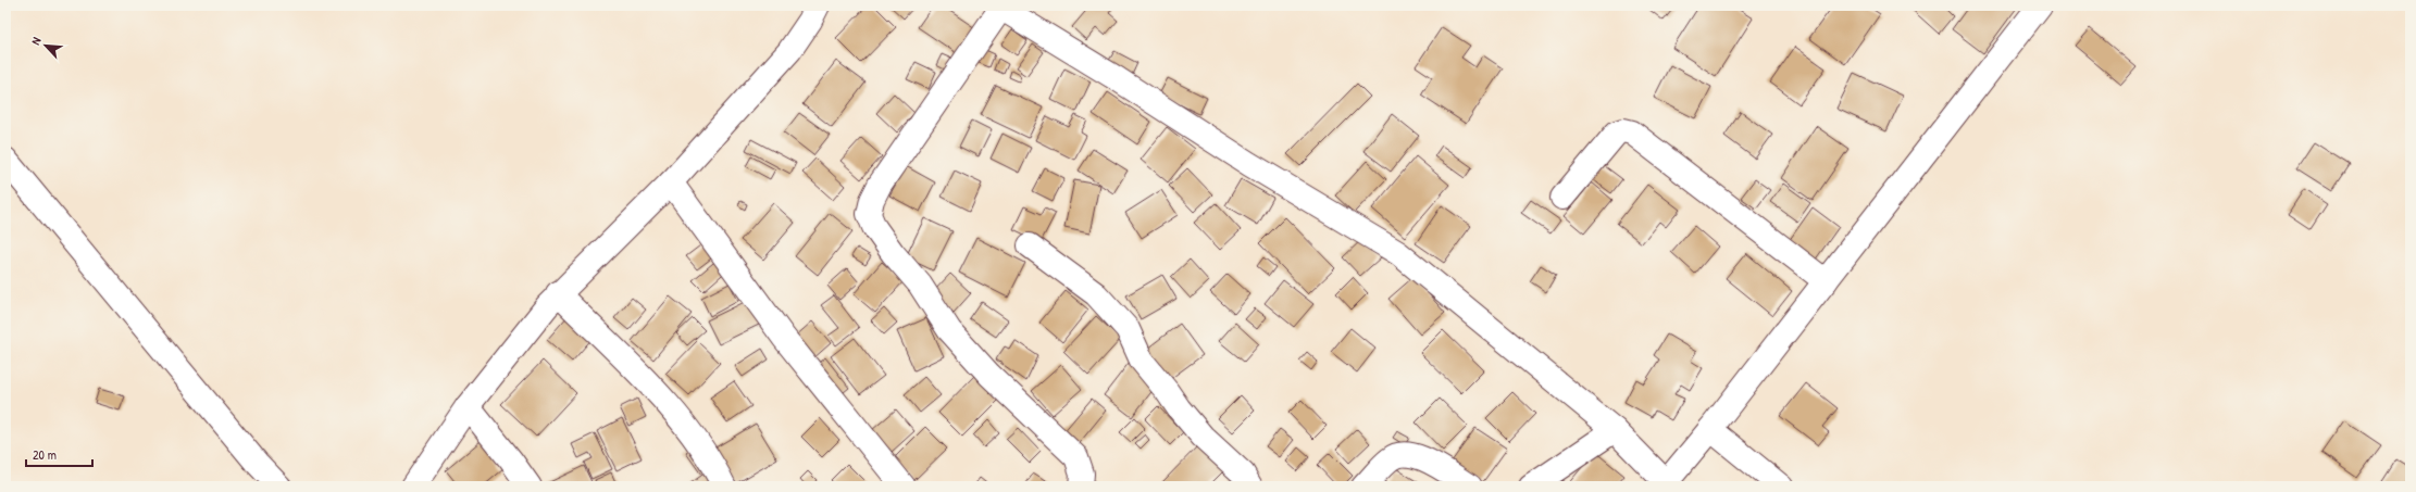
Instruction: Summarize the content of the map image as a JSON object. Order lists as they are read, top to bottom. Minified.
{"scale_bar":"20 m","north":"top left"}
